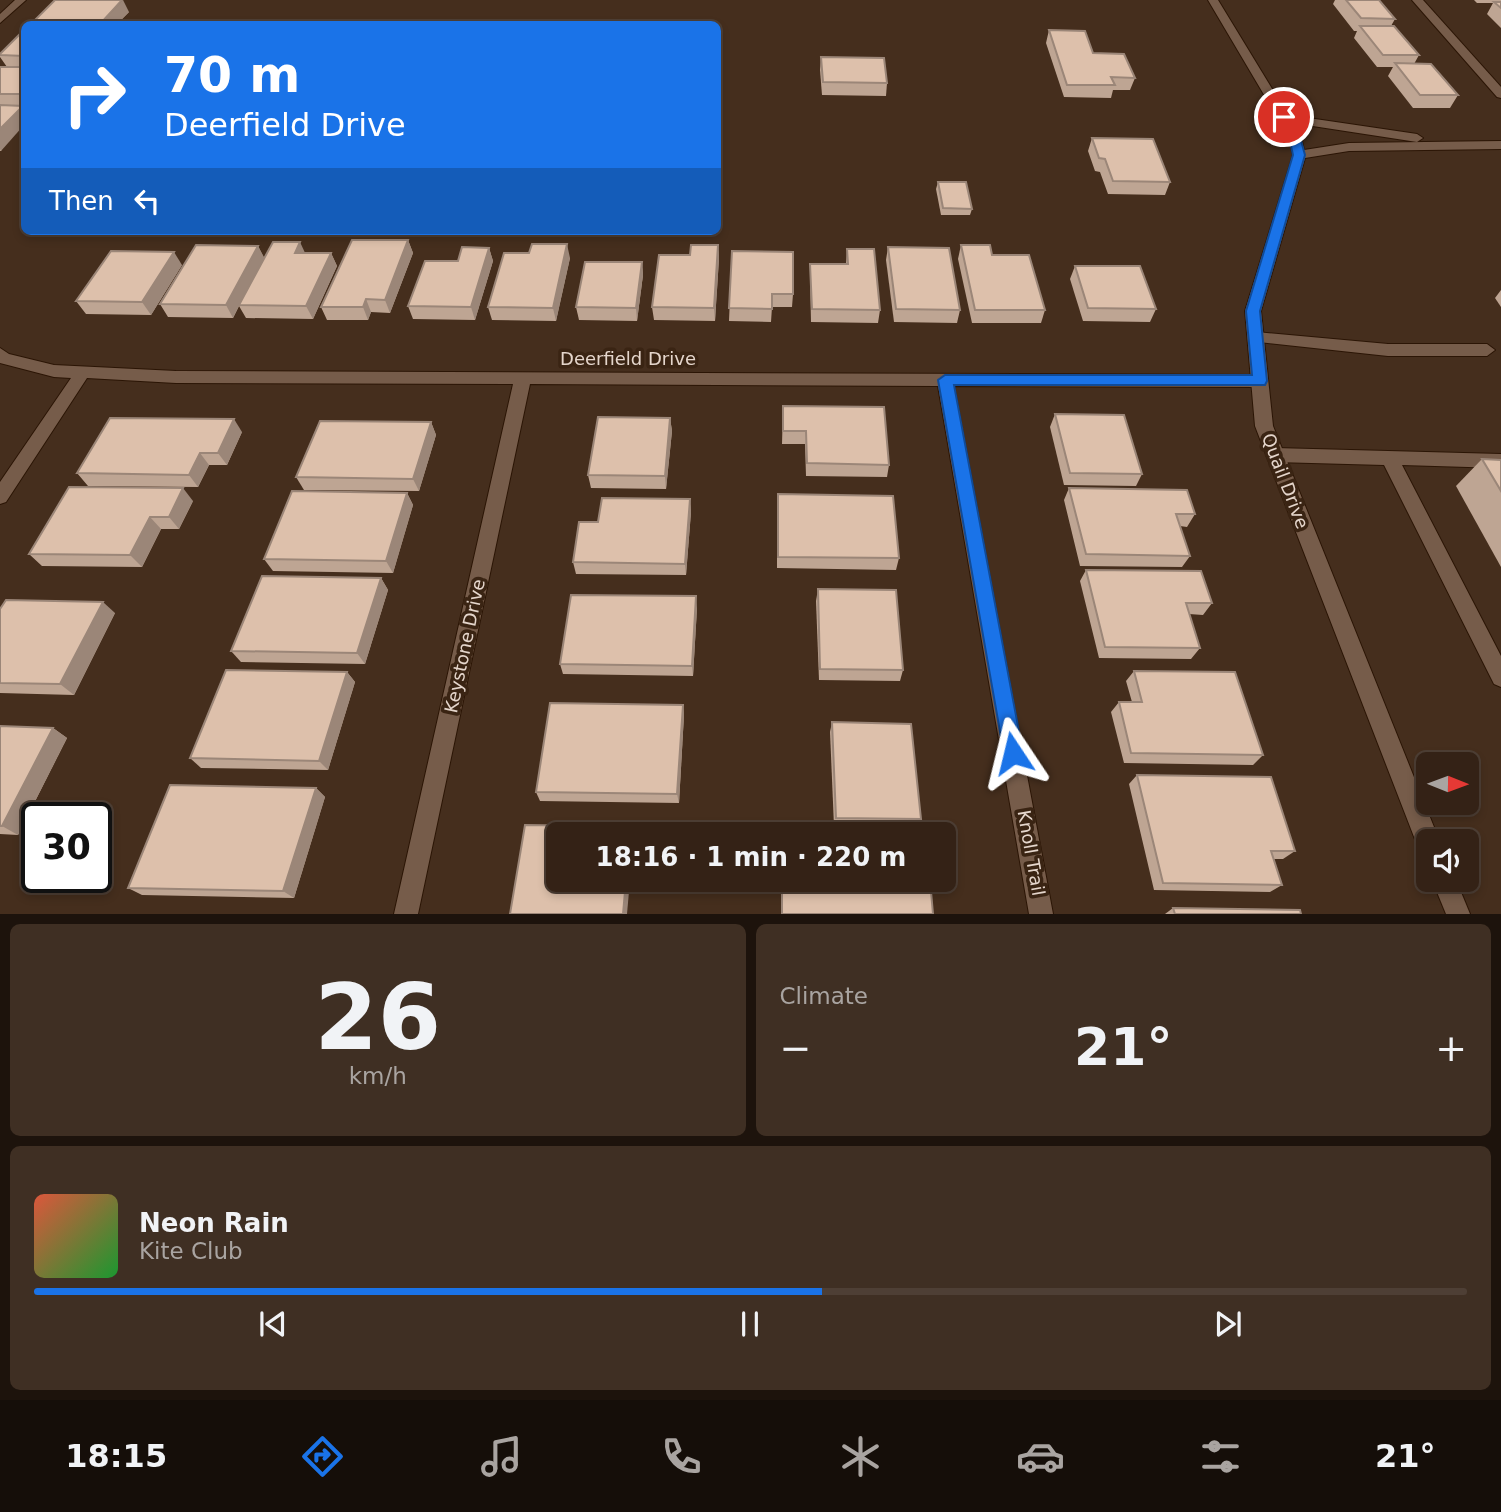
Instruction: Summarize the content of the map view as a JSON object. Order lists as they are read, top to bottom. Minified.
{"streets":{"street":["Deerfield Drive","Quail Drive","Keystone Drive","Knoll Trail"]},"crossings":[["Deerfield Drive","Quail Drive"],["Deerfield Drive","Keystone Drive"],["Deerfield Drive","Knoll Trail"]],"north":"right","page":{"turn":["70 m","Deerfield Drive"],"then":"Then","limit":"30","trip":"18:16 · 1 min · 220 m","tile":[["26","km/h"],"Climate"],"heat":["−","21°","+"],"song":["Neon Rain","Kite Club"],"tabs":["18:15","21°"]}}
